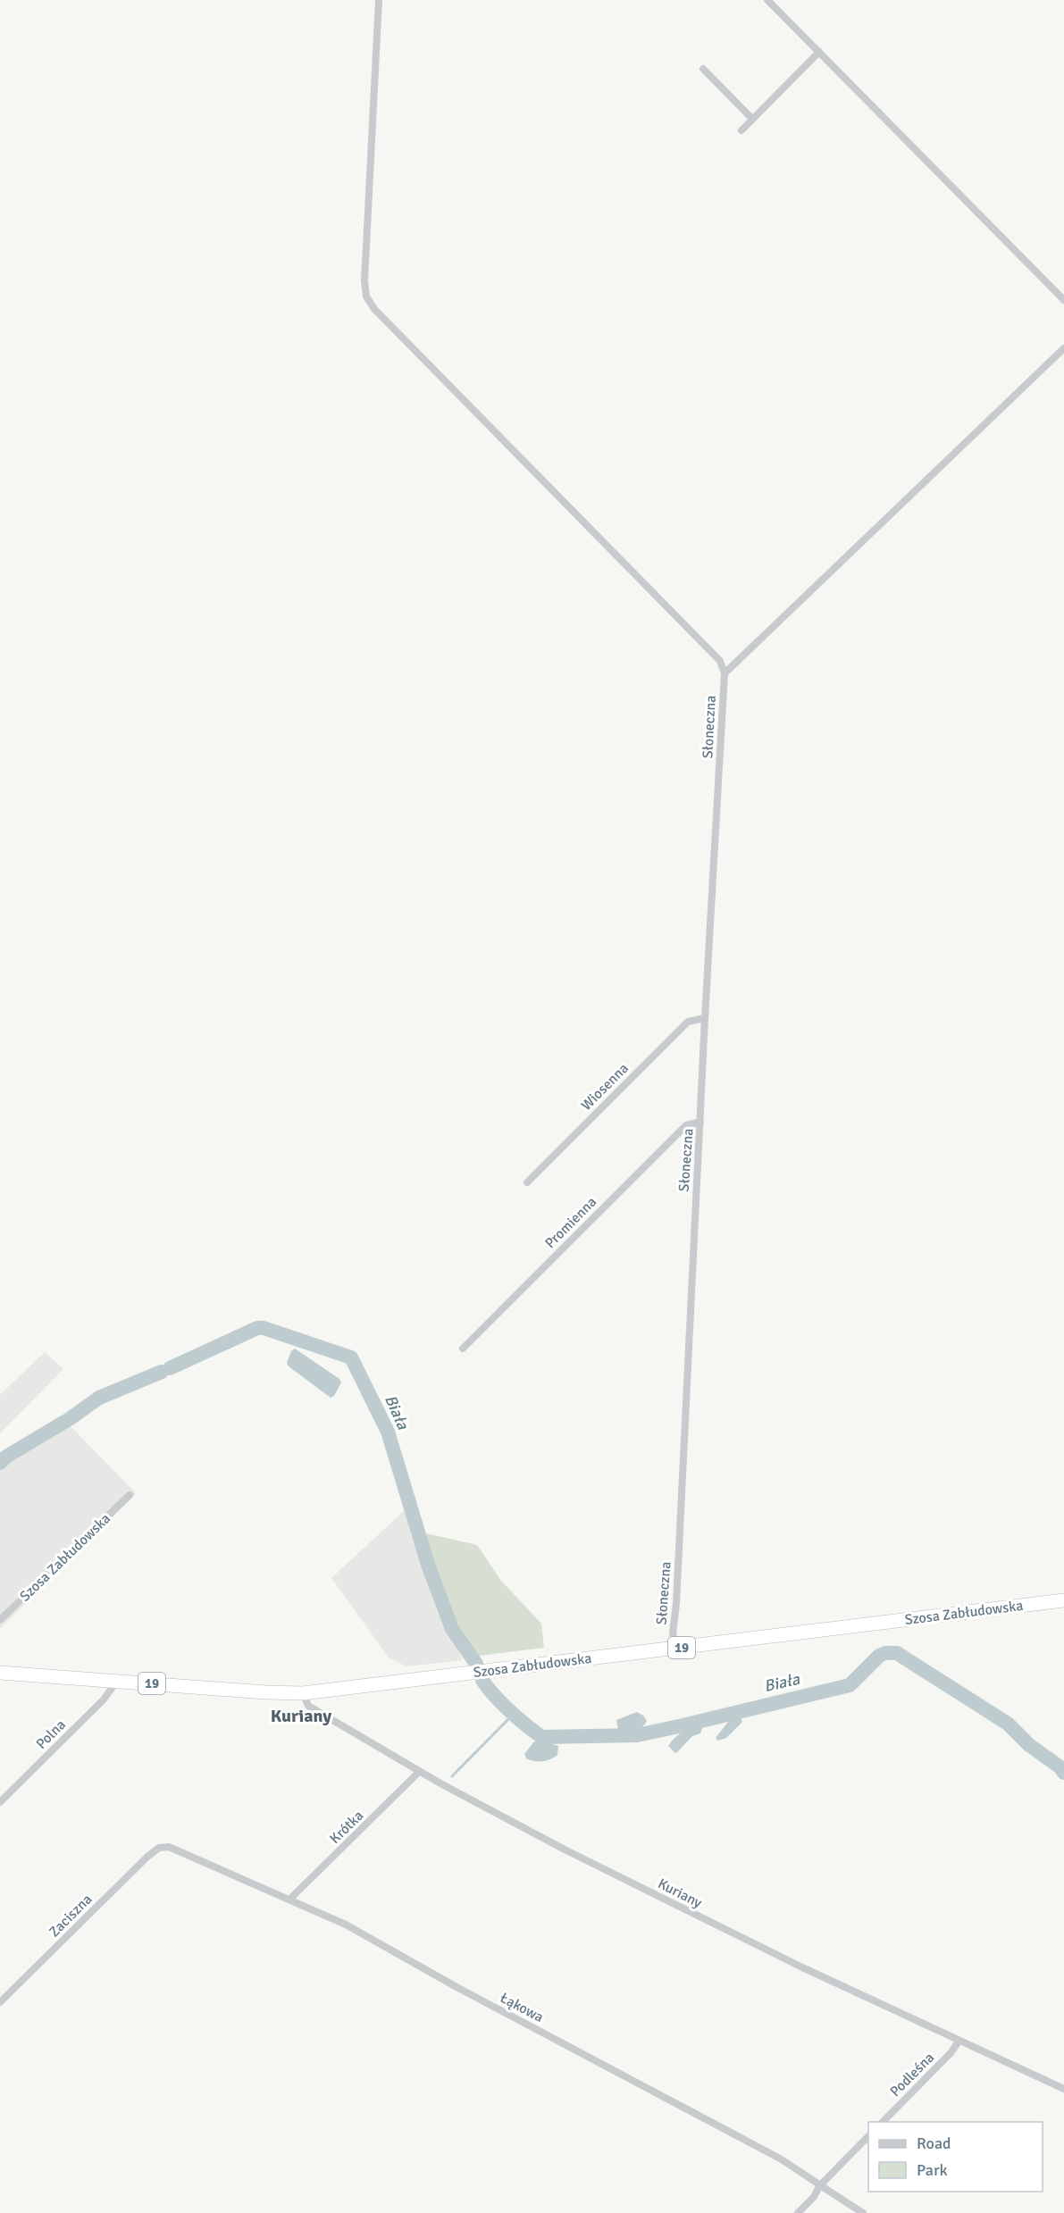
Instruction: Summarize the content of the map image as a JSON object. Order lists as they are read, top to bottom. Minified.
{"streets":{"highway":["Szosa Zabłudowska","19"],"street":["Słoneczna","Wiosenna","Promienna","Polna","Krótka","Kuriany","Zaciszna","Łąkowa","Podleśna"]},"crossings":[["Słoneczna","Wiosenna"],["Słoneczna","Promienna"],["Słoneczna","Szosa Zabłudowska"],["Szosa Zabłudowska","Polna"],["Szosa Zabłudowska","Kuriany"],["Krótka","Kuriany"],["Krótka","Łąkowa"],["Kuriany","Podleśna"],["Zaciszna","Łąkowa"]],"districts":["Kuriany"],"water":["Biała"],"legend":["Road","Park"]}
